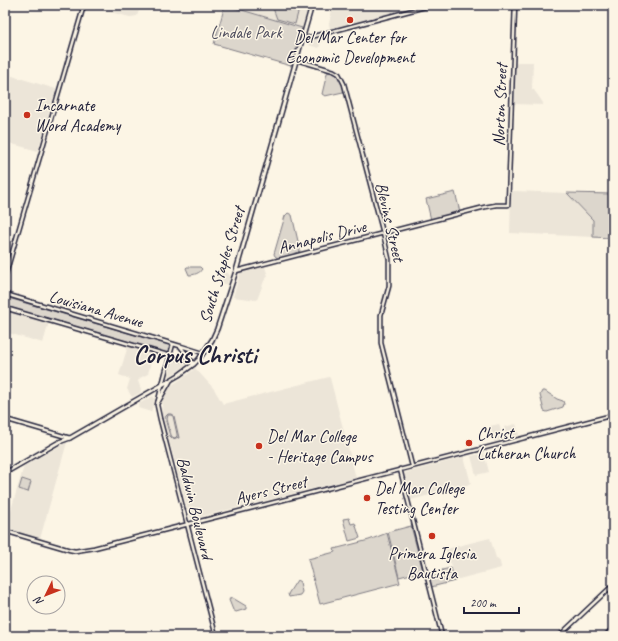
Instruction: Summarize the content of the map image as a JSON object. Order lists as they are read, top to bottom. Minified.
{"streets":{"main road":["Norton Street","Blevins Street","Annapolis Drive","South Staples Street","Louisiana Avenue","Ayers Street","Baldwin Boulevard"]},"crossings":[["Norton Street","Annapolis Drive"],["Blevins Street","Annapolis Drive"],["Blevins Street","South Staples Street"],["Blevins Street","Ayers Street"],["Annapolis Drive","South Staples Street"],["South Staples Street","Louisiana Avenue"],["South Staples Street","Baldwin Boulevard"],["Louisiana Avenue","Baldwin Boulevard"],["Ayers Street","Baldwin Boulevard"]],"districts":["Corpus Christi"],"parks":["Lindale Park"],"places":["Del Mar Center for Economic Development","Incarnate Word Academy","Christ Lutheran Church","Del Mar College - Heritage Campus","Del Mar College Testing Center","Primera Iglesia Bautista"],"scale_bar":"200 m","north":"bottom left"}
